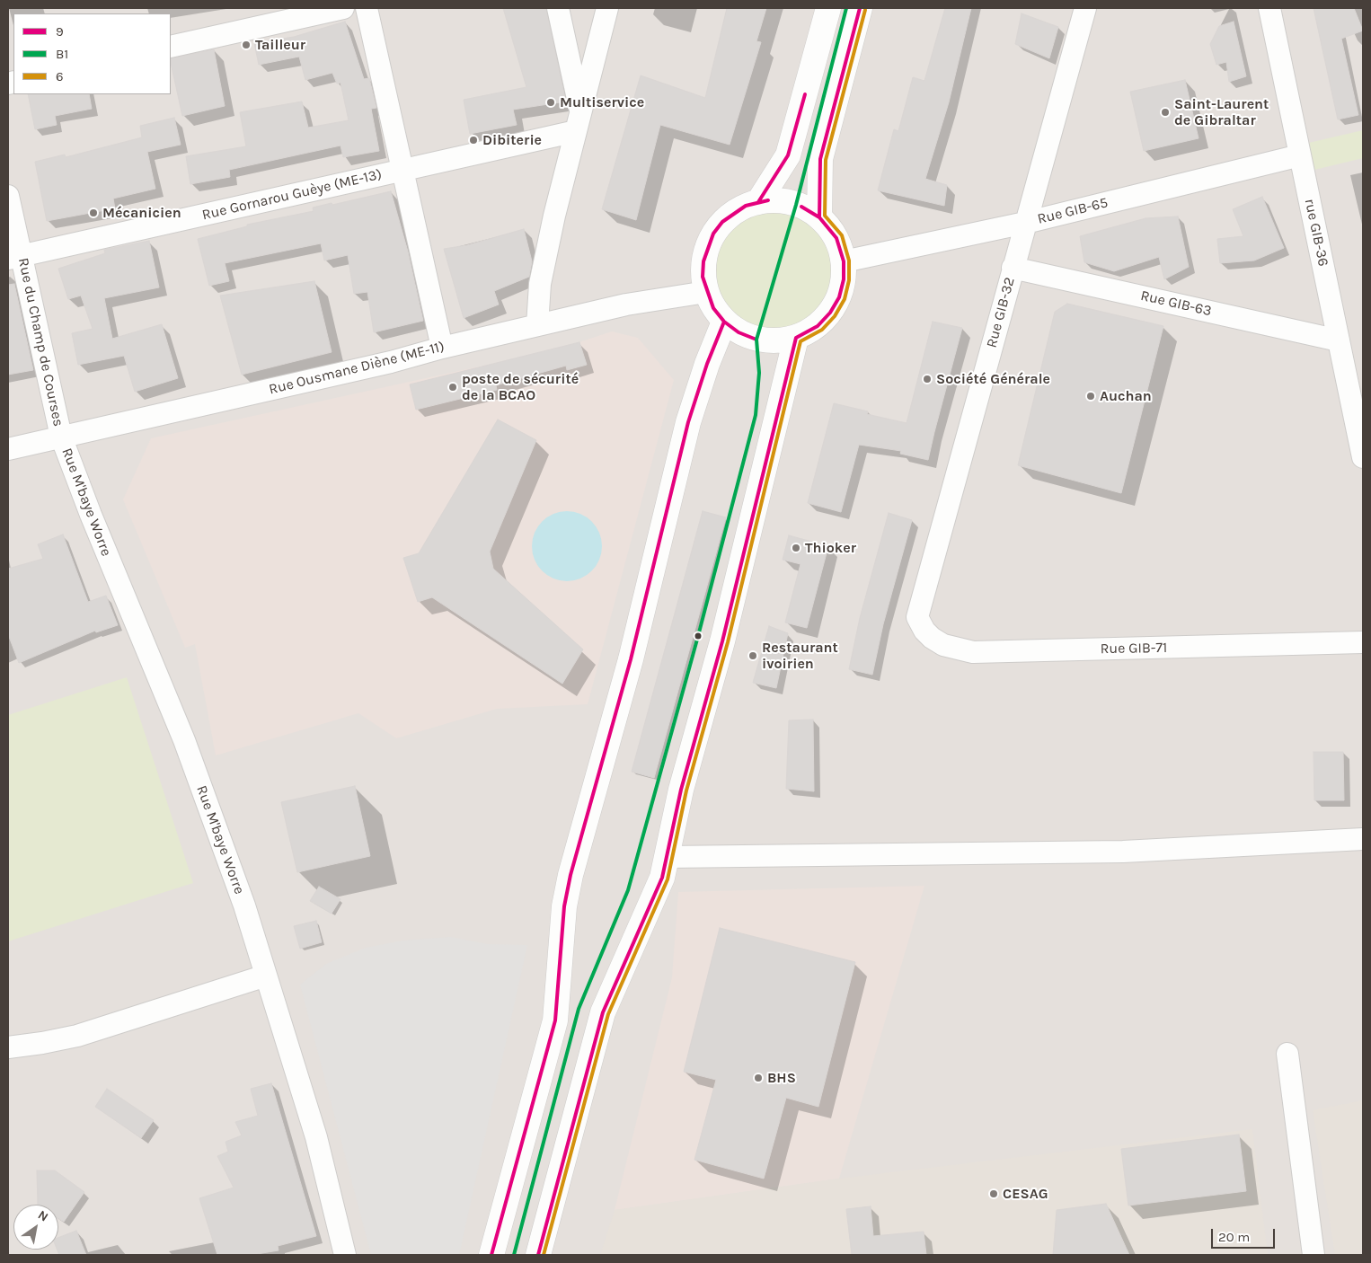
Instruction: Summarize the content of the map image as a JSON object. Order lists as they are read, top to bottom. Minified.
{"streets":{"street":["Rue Gornarou Guèye (ME-13)","Rue GIB-65","rue GIB-36","Rue GIB-63","Rue GIB-32","Rue du Champ de Courses","Rue Ousmane Diène (ME-11)","Rue M'baye Worre","Rue GIB-71"]},"crossings":[["Rue Gornarou Guèye (ME-13)","Rue du Champ de Courses"],["Rue GIB-65","rue GIB-36"],["Rue GIB-65","Rue GIB-32"],["Rue GIB-65","Rue Ousmane Diène (ME-11)"],["rue GIB-36","Rue GIB-63"],["Rue GIB-63","Rue GIB-32"],["Rue GIB-32","Rue GIB-71"],["Rue du Champ de Courses","Rue Ousmane Diène (ME-11)"],["Rue du Champ de Courses","Rue M'baye Worre"],["Rue Ousmane Diène (ME-11)","Rue M'baye Worre"]],"places":["Tailleur","Multiservice","Saint-Laurent de Gibraltar","Dibiterie","Mécanicien","Société Générale","poste de sécurité de la BCAO","Auchan","Thioker","Restaurant ivoirien","BHS","CESAG"],"lines":["transit line 9","transit line B1","transit line 6"],"legend":["9","B1","6"],"scale_bar":"20 m","north":"top right"}
